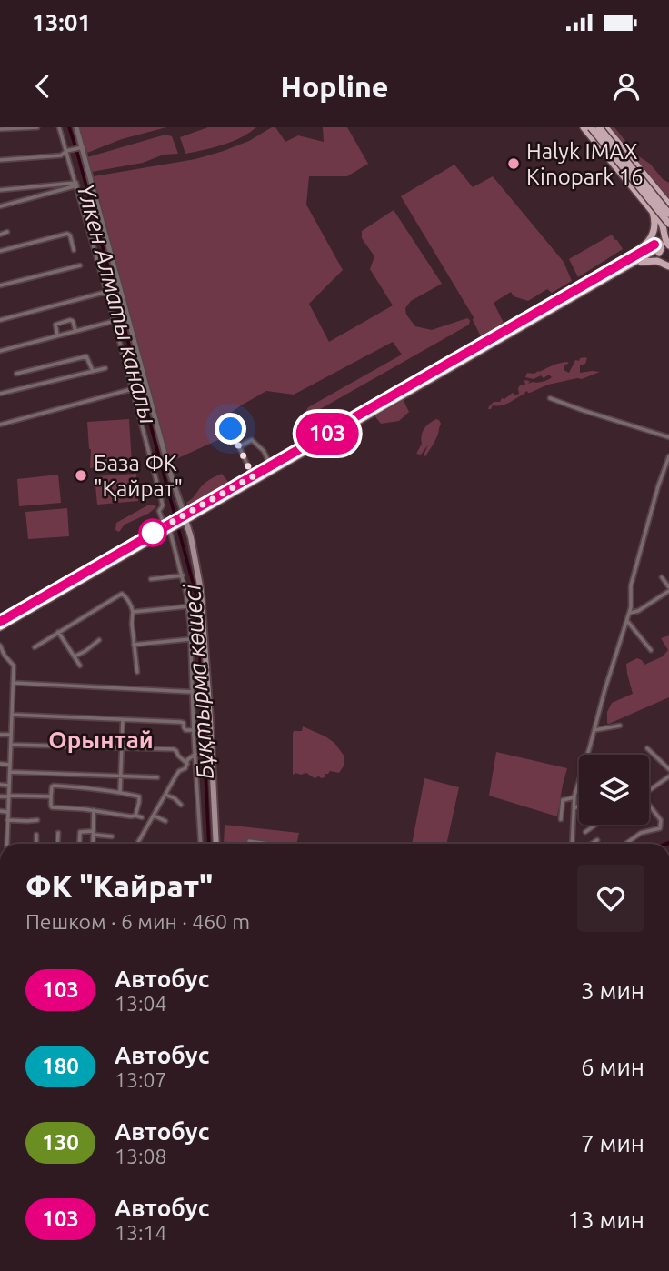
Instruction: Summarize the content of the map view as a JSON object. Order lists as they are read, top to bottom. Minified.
{"districts":["Орынтай"],"water":["Үлкен Алматы каналы","Бұқтырма көшесі"],"places":["Halyk IMAX Kinopark 16","База ФК \"Қайрат\""],"lines":["bus line 103"],"page":{"status":"13:01","header":"Hopline","on_map":"103","heading":["ФК \"Кайрат\"","Пешком · 6 мин · 460 m"],"list":[{"mark":"103","name":"Автобус","note":"13:04","value":"3 мин"},{"mark":"180","name":"Автобус","note":"13:07","value":"6 мин"},{"mark":"130","name":"Автобус","note":"13:08","value":"7 мин"},{"mark":"103","name":"Автобус","note":"13:14","value":"13 мин"}]}}
